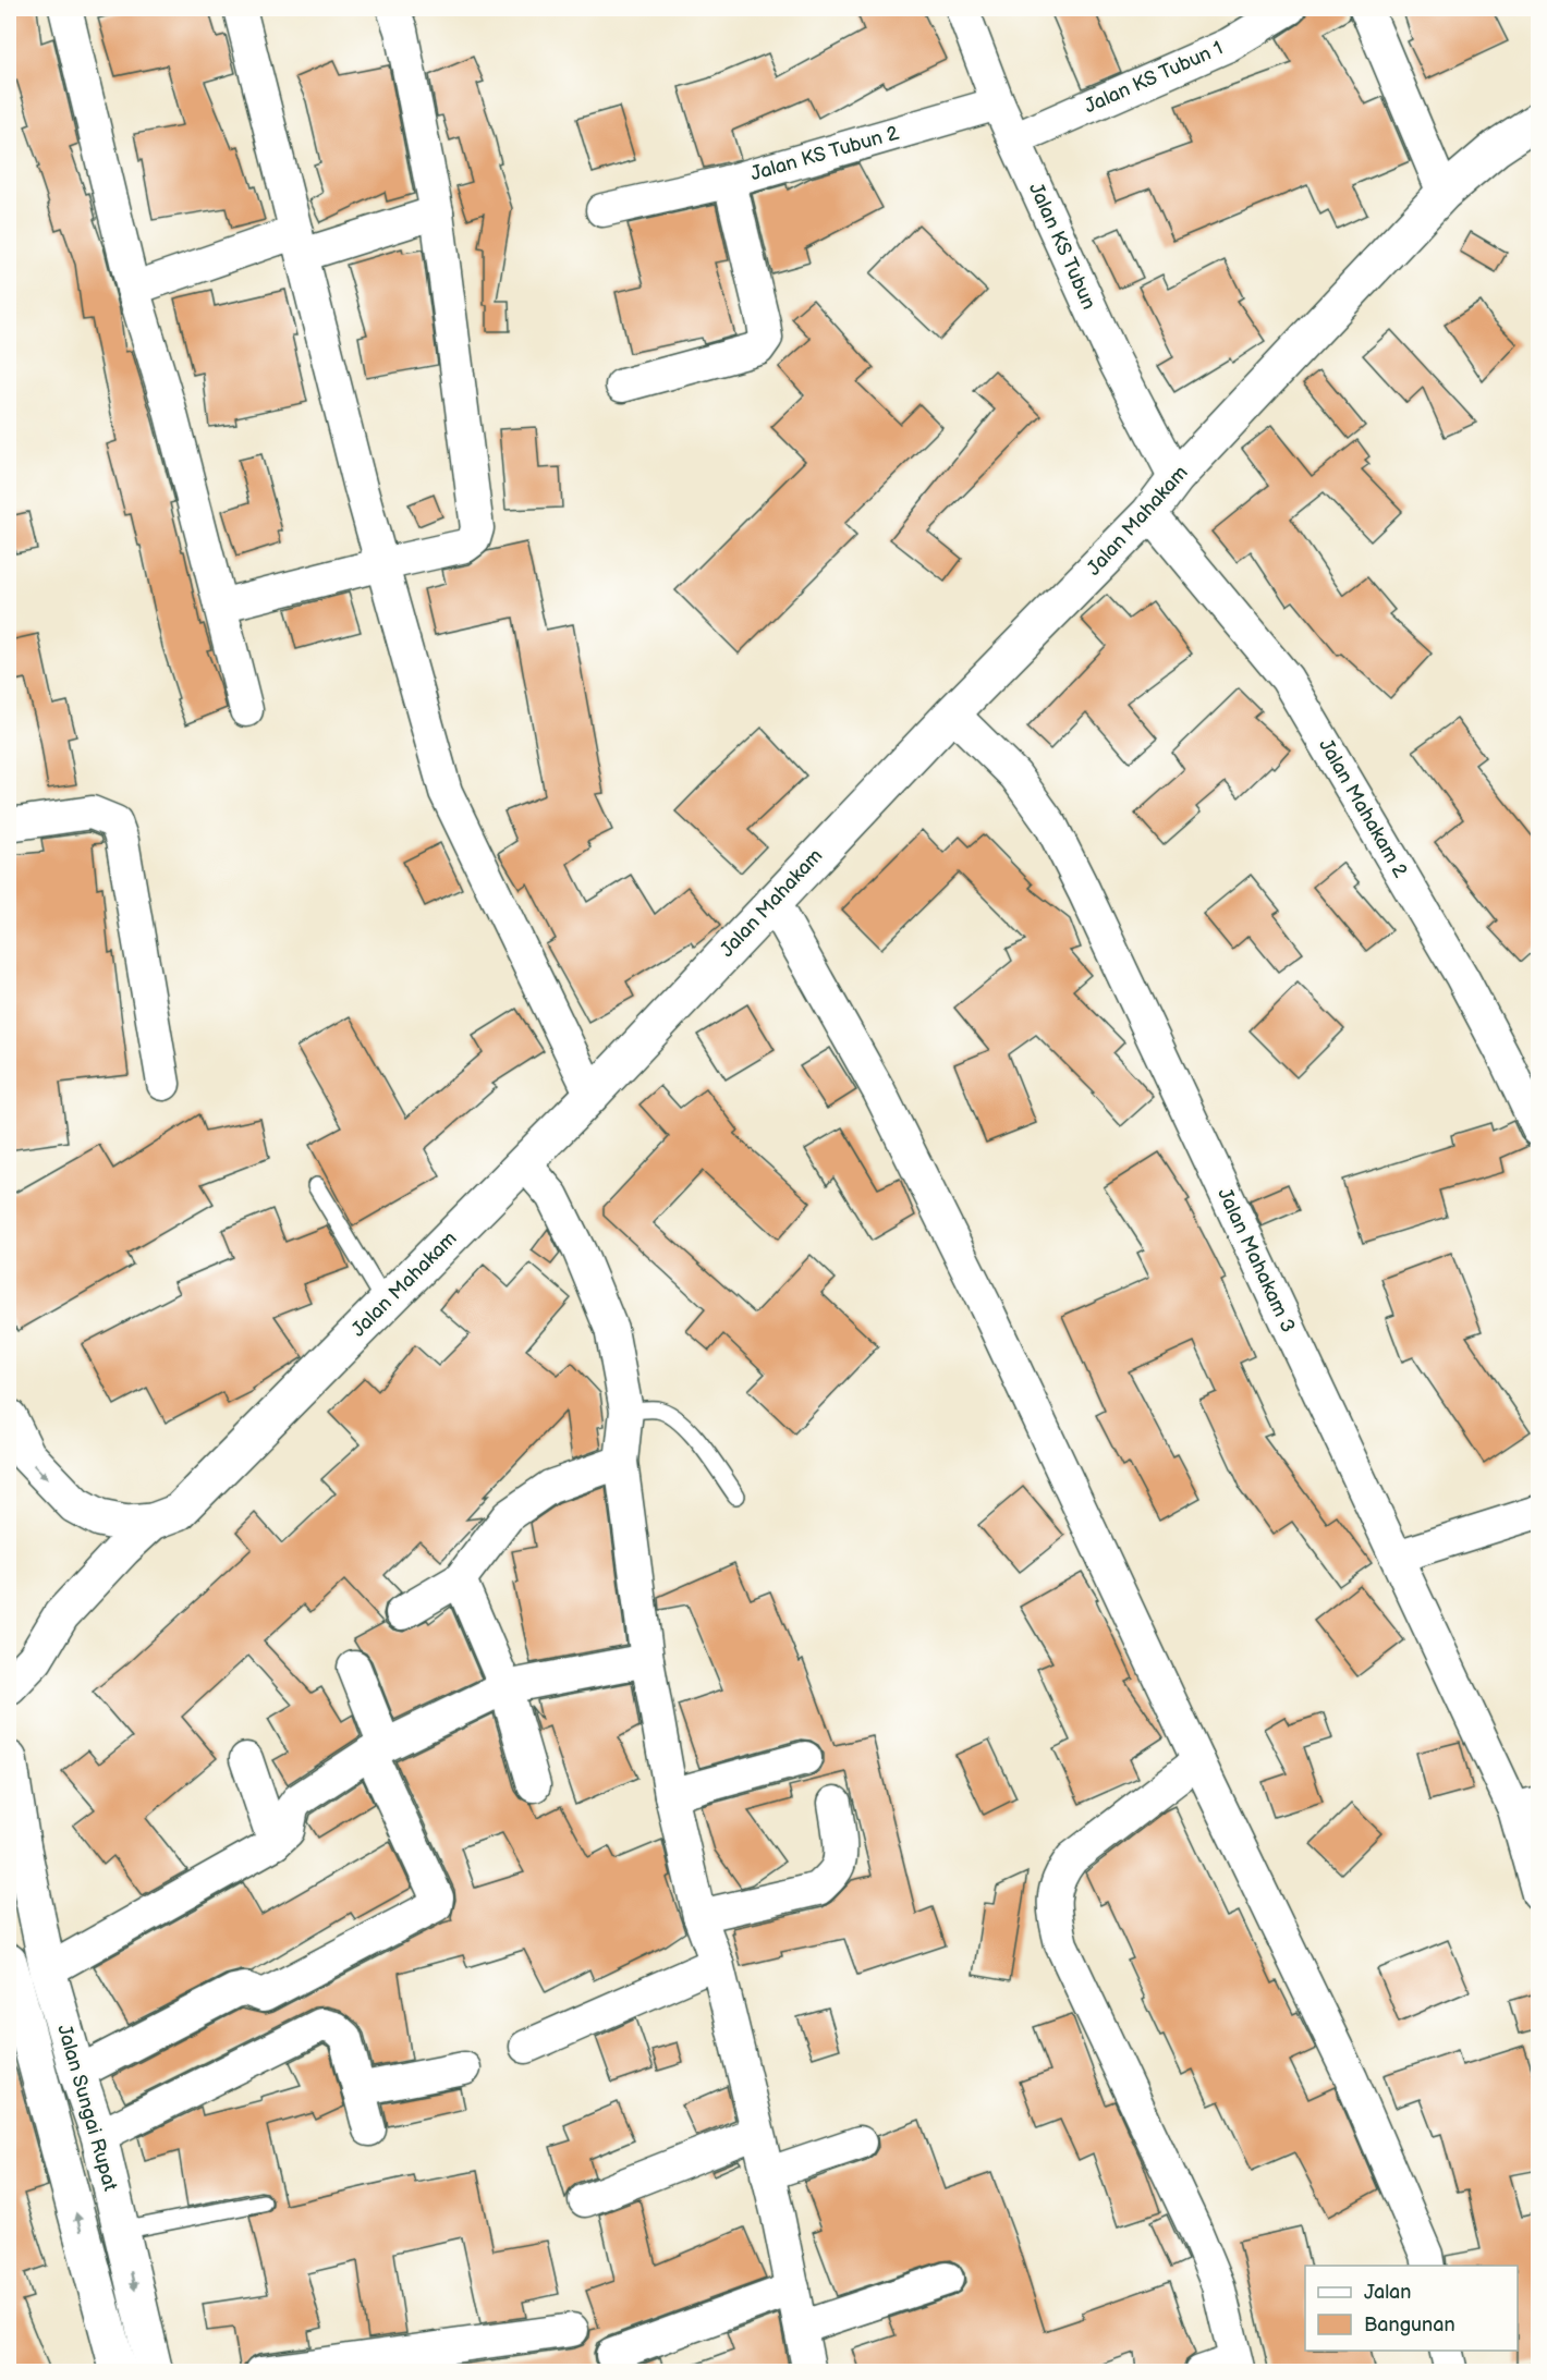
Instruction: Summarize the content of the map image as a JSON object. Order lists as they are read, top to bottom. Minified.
{"streets":{"street":["Jalan KS Tubun 1","Jalan KS Tubun 2","Jalan KS Tubun","Jalan Mahakam","Jalan Mahakam 2","Jalan Mahakam 3","Jalan Sungai Rupat"]},"crossings":[["Jalan KS Tubun 1","Jalan KS Tubun"],["Jalan KS Tubun 2","Jalan KS Tubun"],["Jalan KS Tubun","Jalan Mahakam"],["Jalan Mahakam","Jalan Mahakam 2"],["Jalan Mahakam","Jalan Mahakam 3"]],"legend":["Jalan","Bangunan"]}
